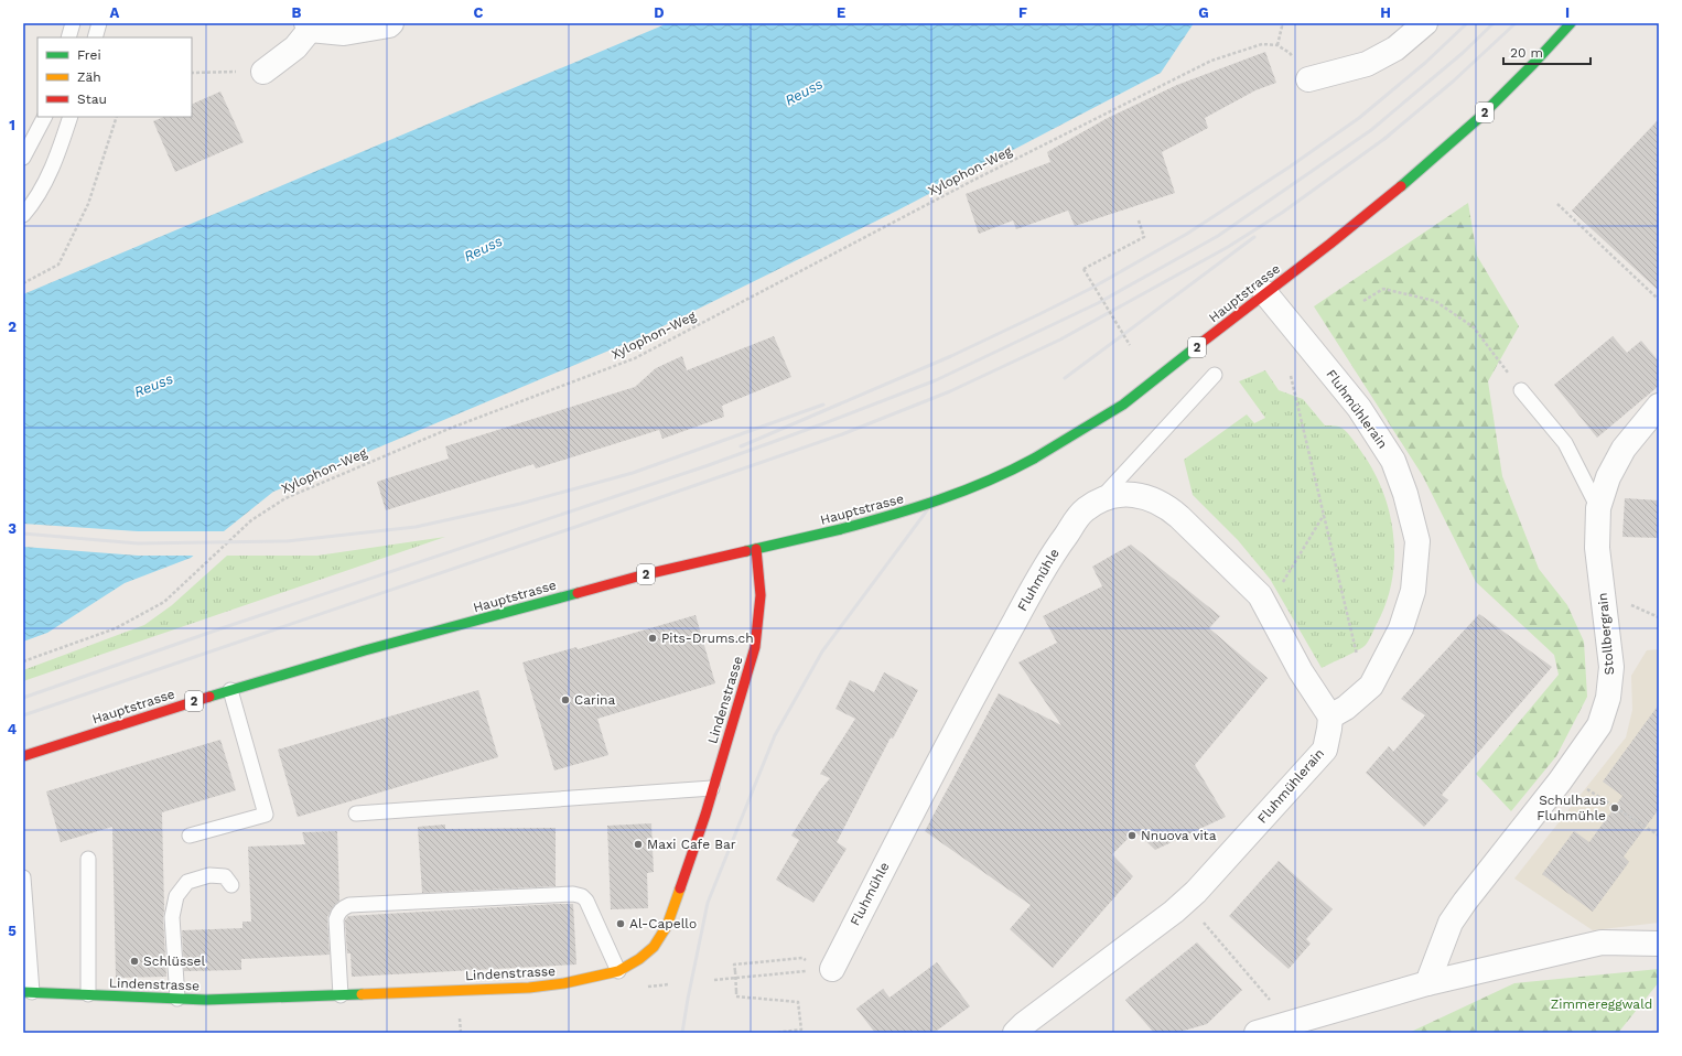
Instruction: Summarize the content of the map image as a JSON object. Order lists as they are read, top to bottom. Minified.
{"streets":{"main road":["2","Hauptstrasse","Lindenstrasse"],"street":["Fluhmühlerain","Fluhmühle","Stollbergrain"],"path":["Xylophon-Weg"]},"crossings":[["Hauptstrasse","Fluhmühlerain"],["Hauptstrasse","Lindenstrasse"],["Fluhmühlerain","Fluhmühle"]],"water":["Reuss"],"parks":["Zimmereggwald"],"places":["Pits-Drums.ch","Carina","Schulhaus Fluhmühle","Nnuova vita","Maxi Cafe Bar","Al-Capello","Schlüssel"],"legend":["Frei","Zäh","Stau"],"scale_bar":"20 m","grid":{"columns":["A","B","C","D","E","F","G","H","I"],"rows":["1","2","3","4","5"]}}
